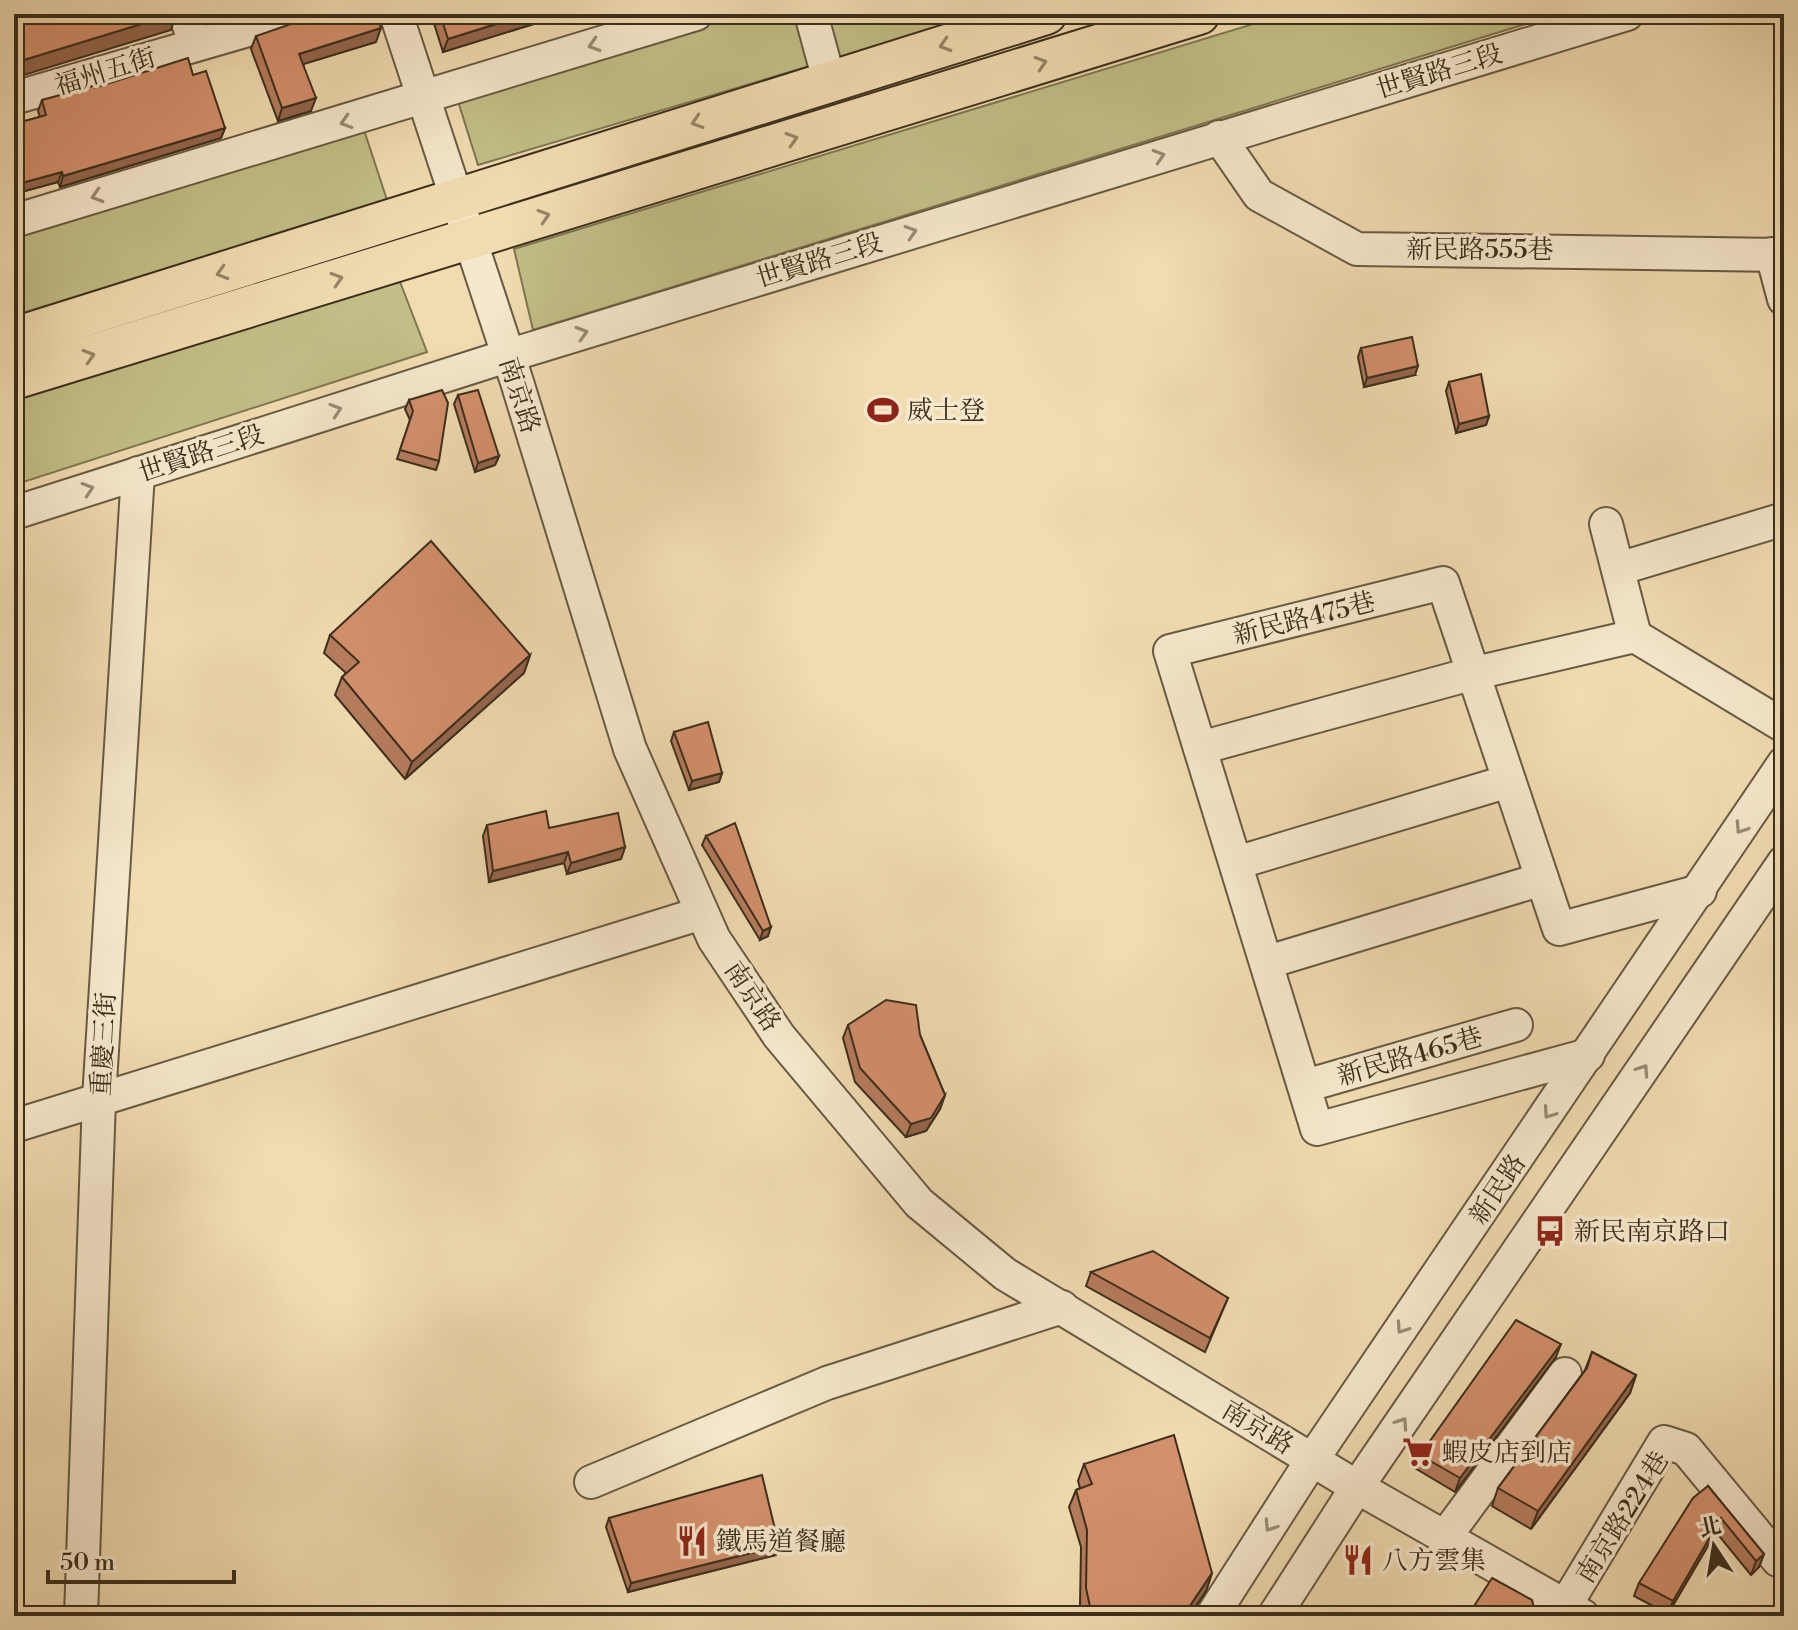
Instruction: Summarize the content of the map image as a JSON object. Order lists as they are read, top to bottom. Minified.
{"streets":{"street":["福州五街","世賢路三段","新民路555巷","南京路","新民路475巷","重慶三街","新民路465巷","新民路","南京路224巷"]},"crossings":[["世賢路三段","新民路555巷"],["世賢路三段","南京路"],["世賢路三段","重慶三街"],["南京路","新民路"],["南京路","南京路224巷"],["新民路475巷","新民路465巷"],["新民路475巷","新民路"]],"places":{"sports":["威士登"],"bus stop":["新民南京路口"],"supermarket":["蝦皮店到店"],"restaurant":["鐵馬道餐廳","八方雲集"]},"scale_bar":"50 m","north":"top"}
